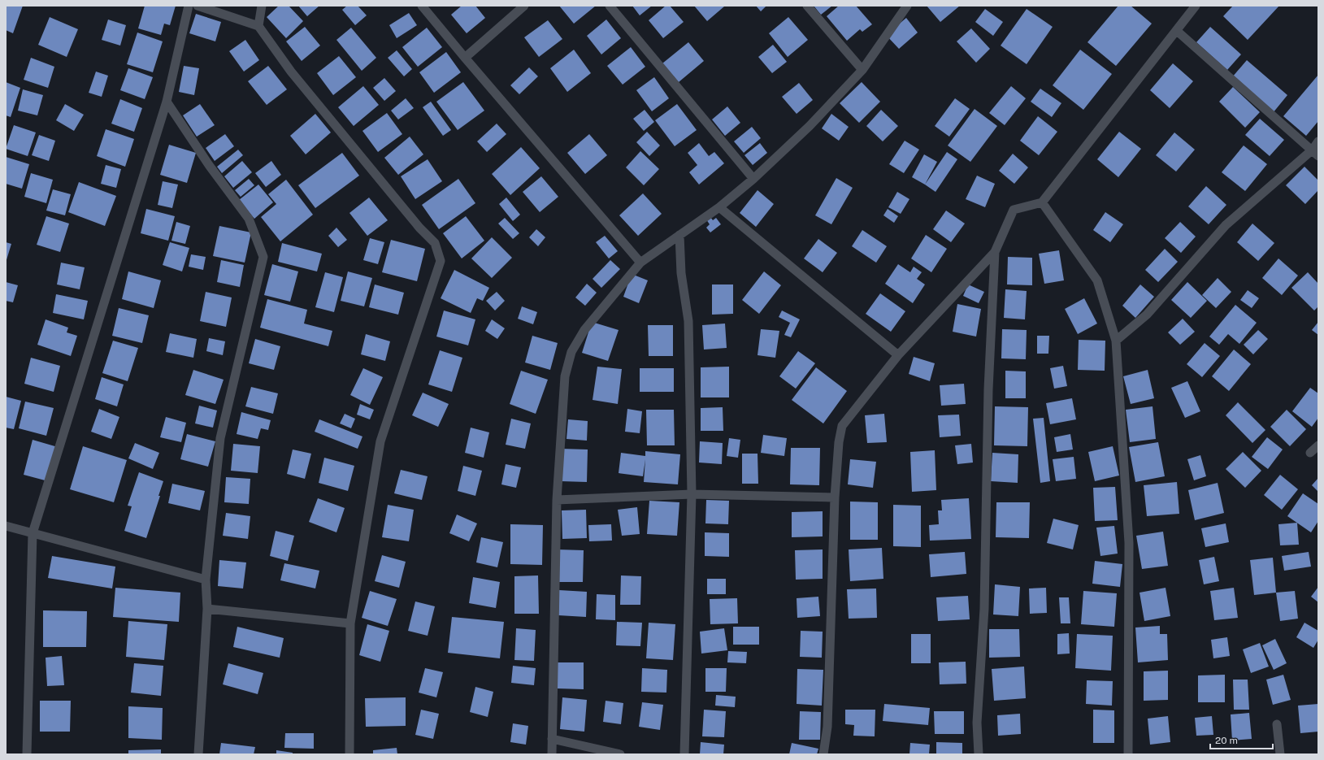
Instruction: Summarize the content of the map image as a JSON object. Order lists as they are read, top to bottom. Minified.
{"scale_bar":"20 m"}
